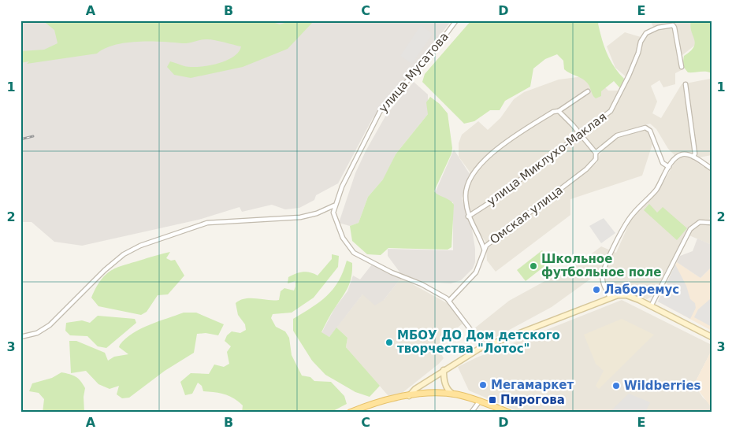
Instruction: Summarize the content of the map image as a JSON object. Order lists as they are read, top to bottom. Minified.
{"streets":{"street":["улица Мусатова","улица Миклухо-Маклая","Омская улица"]},"places":{"other":["Школьное футбольное поле","Лаборемус","МБОУ ДО Дом детского творчества \"Лотос\"","Мегамаркет","Wildberries"],"transit":["Пирогова"]},"grid":{"columns":["A","B","C","D","E"],"rows":["1","2","3"]}}
